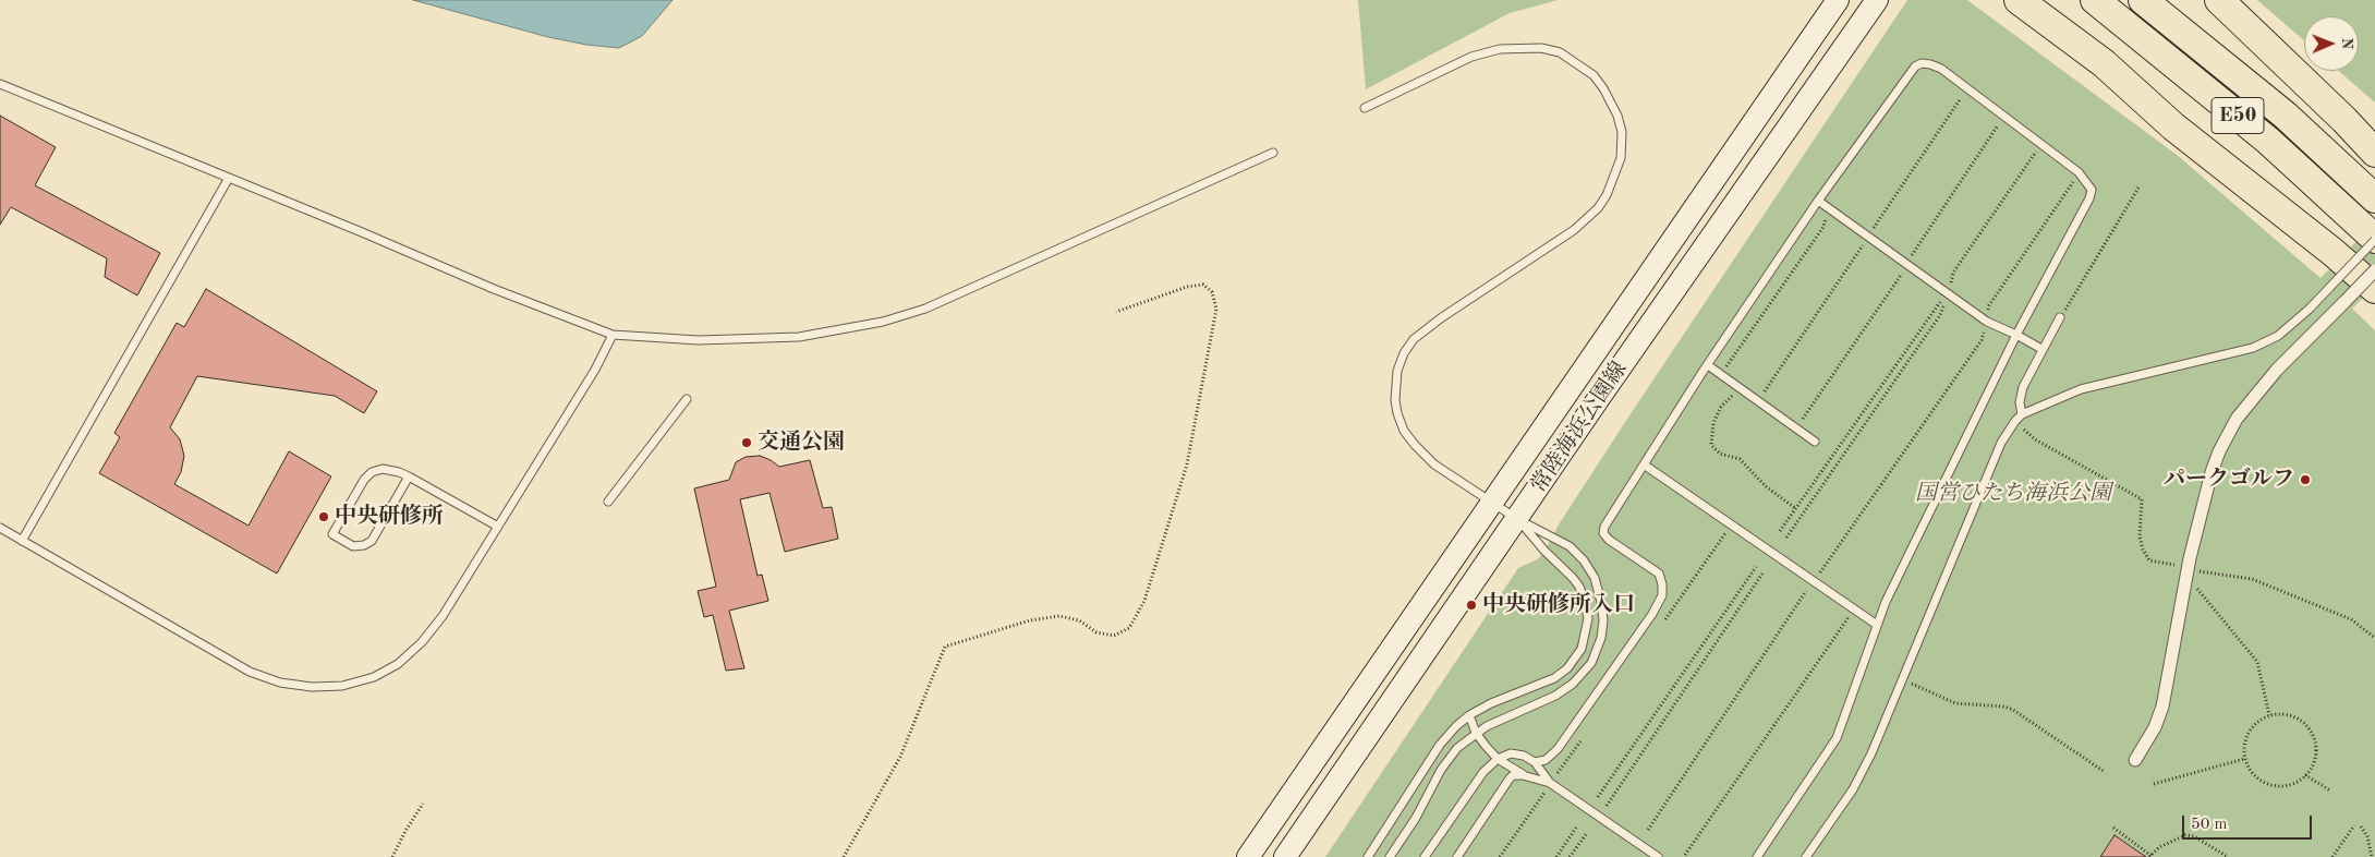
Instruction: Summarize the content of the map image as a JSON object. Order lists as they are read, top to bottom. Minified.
{"streets":{"highway":["E50"],"main road":["常陸海浜公園線"]},"parks":["国営ひたち海浜公園"],"places":["交通公園","パークゴルフ","中央研修所","中央研修所入口"],"scale_bar":"50 m","north":"right"}
